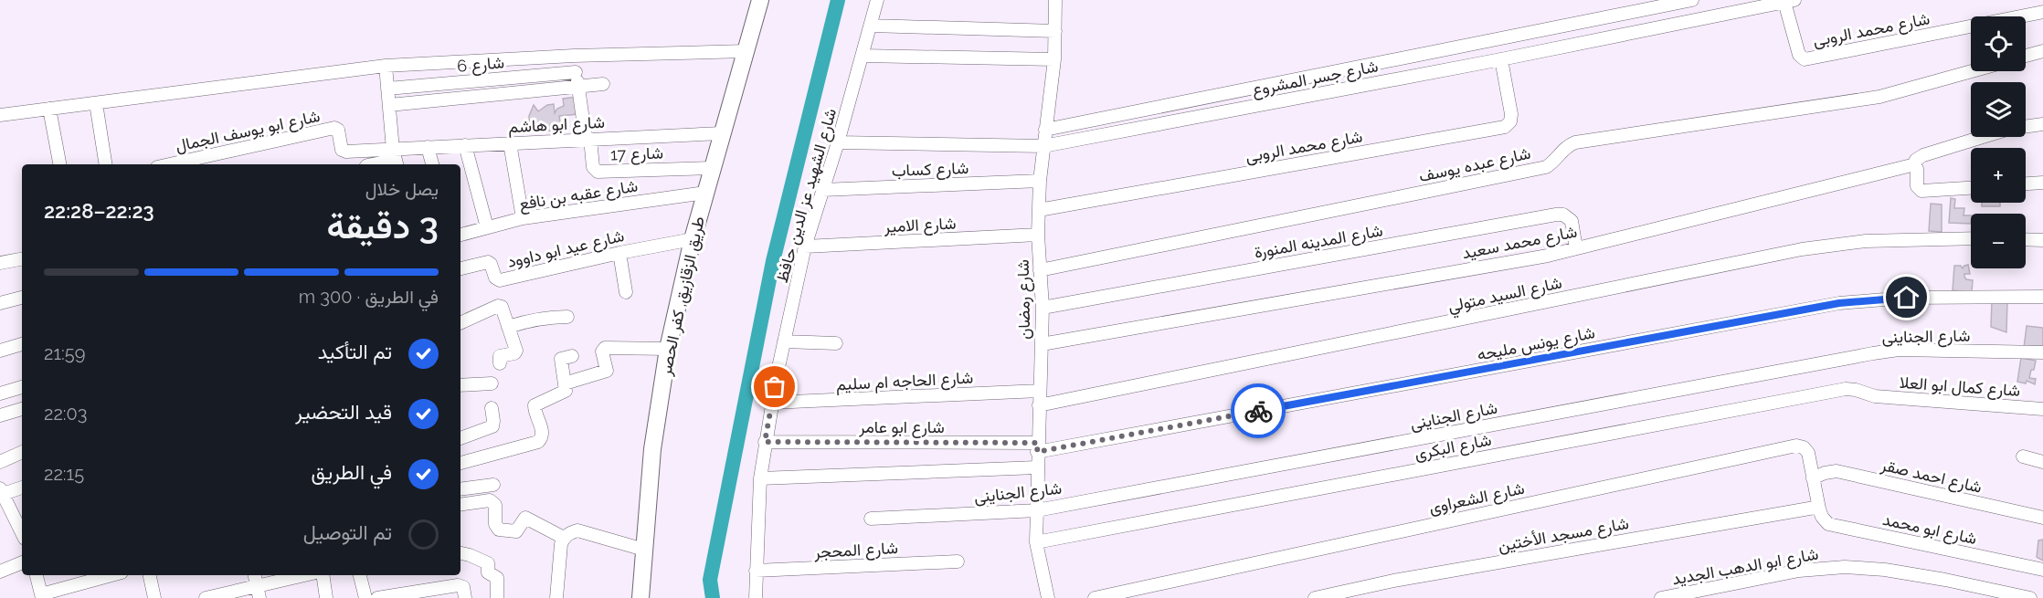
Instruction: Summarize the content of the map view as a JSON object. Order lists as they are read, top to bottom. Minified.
{"streets":{"main road":["طريق الزقازيق, كفر الحصر"],"street":["شارع محمد الروبى","شارع 6","شارع جسر المشروع","شارع ابو هاشم","شارع ابو يوسف الجمال","شارع 17","شارع عبده يوسف","شارع كساب","شارع عقبه بن نافع","شارع الشهيد عز الدين حافظ","شارع الامير","شارع المدينه المنورة","شارع محمد سعيد","شارع عيد ابو داوود","شارع السيد متولي","شارع رمضان","شارع الجناينى","شارع يونس مليحه","شارع الحاجه ام سليم","شارع كمال ابو العلا","شارع ابو عامر","شارع البكرى","شارع احمد صقر","شارع الشعراوى","شارع ابو محمد","شارع مسجد الأختين","شارع المحجر","شارع ابو الدهب الجديد"]},"crossings":[["شارع محمد الروبى","شارع جسر المشروع"],["شارع محمد الروبى","شارع رمضان"],["شارع جسر المشروع","شارع الشهيد عز الدين حافظ"],["شارع جسر المشروع","شارع رمضان"],["شارع ابو هاشم","شارع ابو يوسف الجمال"],["شارع ابو هاشم","شارع 17"],["شارع ابو هاشم","طريق الزقازيق, كفر الحصر"],["شارع 17","طريق الزقازيق, كفر الحصر"],["شارع عبده يوسف","شارع رمضان"],["شارع كساب","شارع الشهيد عز الدين حافظ"],["شارع كساب","شارع رمضان"],["شارع عقبه بن نافع","طريق الزقازيق, كفر الحصر"],["شارع الشهيد عز الدين حافظ","شارع الامير"],["شارع الشهيد عز الدين حافظ","شارع الحاجه ام سليم"],["شارع الشهيد عز الدين حافظ","شارع ابو عامر"],["شارع الشهيد عز الدين حافظ","شارع المحجر"],["شارع الامير","شارع رمضان"],["شارع المدينه المنورة","شارع محمد سعيد"],["شارع المدينه المنورة","شارع رمضان"],["شارع محمد سعيد","شارع رمضان"],["شارع عيد ابو داوود","طريق الزقازيق, كفر الحصر"],["شارع السيد متولي","شارع رمضان"],["شارع رمضان","شارع الجناينى"],["شارع رمضان","شارع يونس مليحه"],["شارع رمضان","شارع الحاجه ام سليم"],["شارع رمضان","شارع ابو عامر"],["شارع رمضان","شارع البكرى"],["شارع يونس مليحه","شارع ابو عامر"],["شارع كمال ابو العلا","شارع البكرى"],["شارع احمد صقر","شارع الشعراوى"],["شارع الشعراوى","شارع ابو محمد"],["شارع الشعراوى","شارع مسجد الأختين"],["شارع ابو محمد","شارع مسجد الأختين"]],"page":{"map_buttons":["+","−"],"heading":["3 دقيقة","يصل خلال","22:23–22:28"],"bar":"في الطريق · 300 m","list":[["تم التأكيد","21:59"],["قيد التحضير","22:03"],["في الطريق","22:15"],"تم التوصيل"]}}
